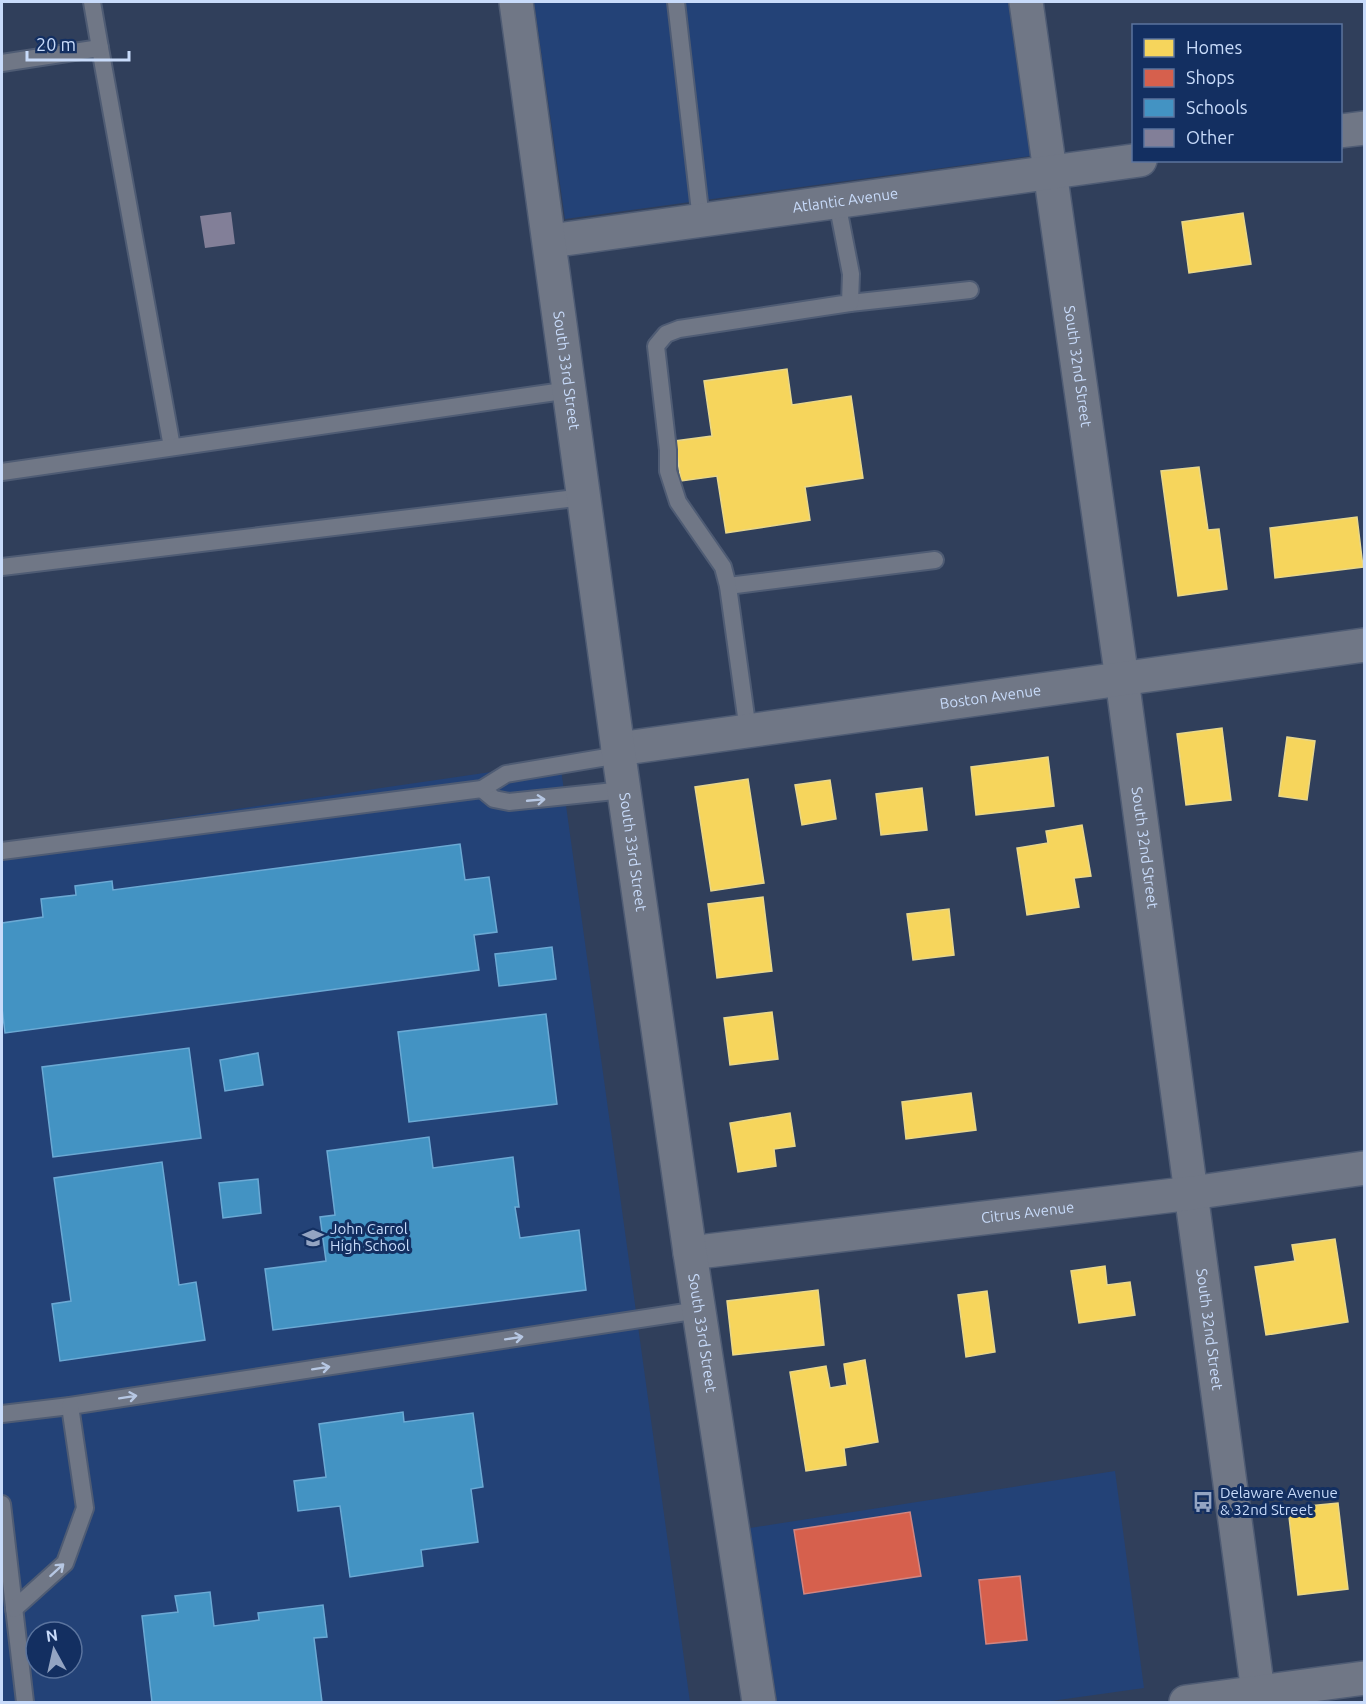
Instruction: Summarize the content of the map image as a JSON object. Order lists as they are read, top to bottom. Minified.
{"streets":{"street":["Atlantic Avenue","South 32nd Street","South 33rd Street","Boston Avenue","Citrus Avenue"]},"crossings":[["Atlantic Avenue","South 32nd Street"],["Atlantic Avenue","South 33rd Street"],["South 32nd Street","Boston Avenue"],["South 32nd Street","Citrus Avenue"],["South 33rd Street","Boston Avenue"],["South 33rd Street","Citrus Avenue"]],"places":{"school or university":["John Carrol High School"],"bus stop":["Delaware Avenue & 32nd Street"]},"legend":["Homes","Shops","Schools","Other"],"scale_bar":"20 m","north":"top"}
